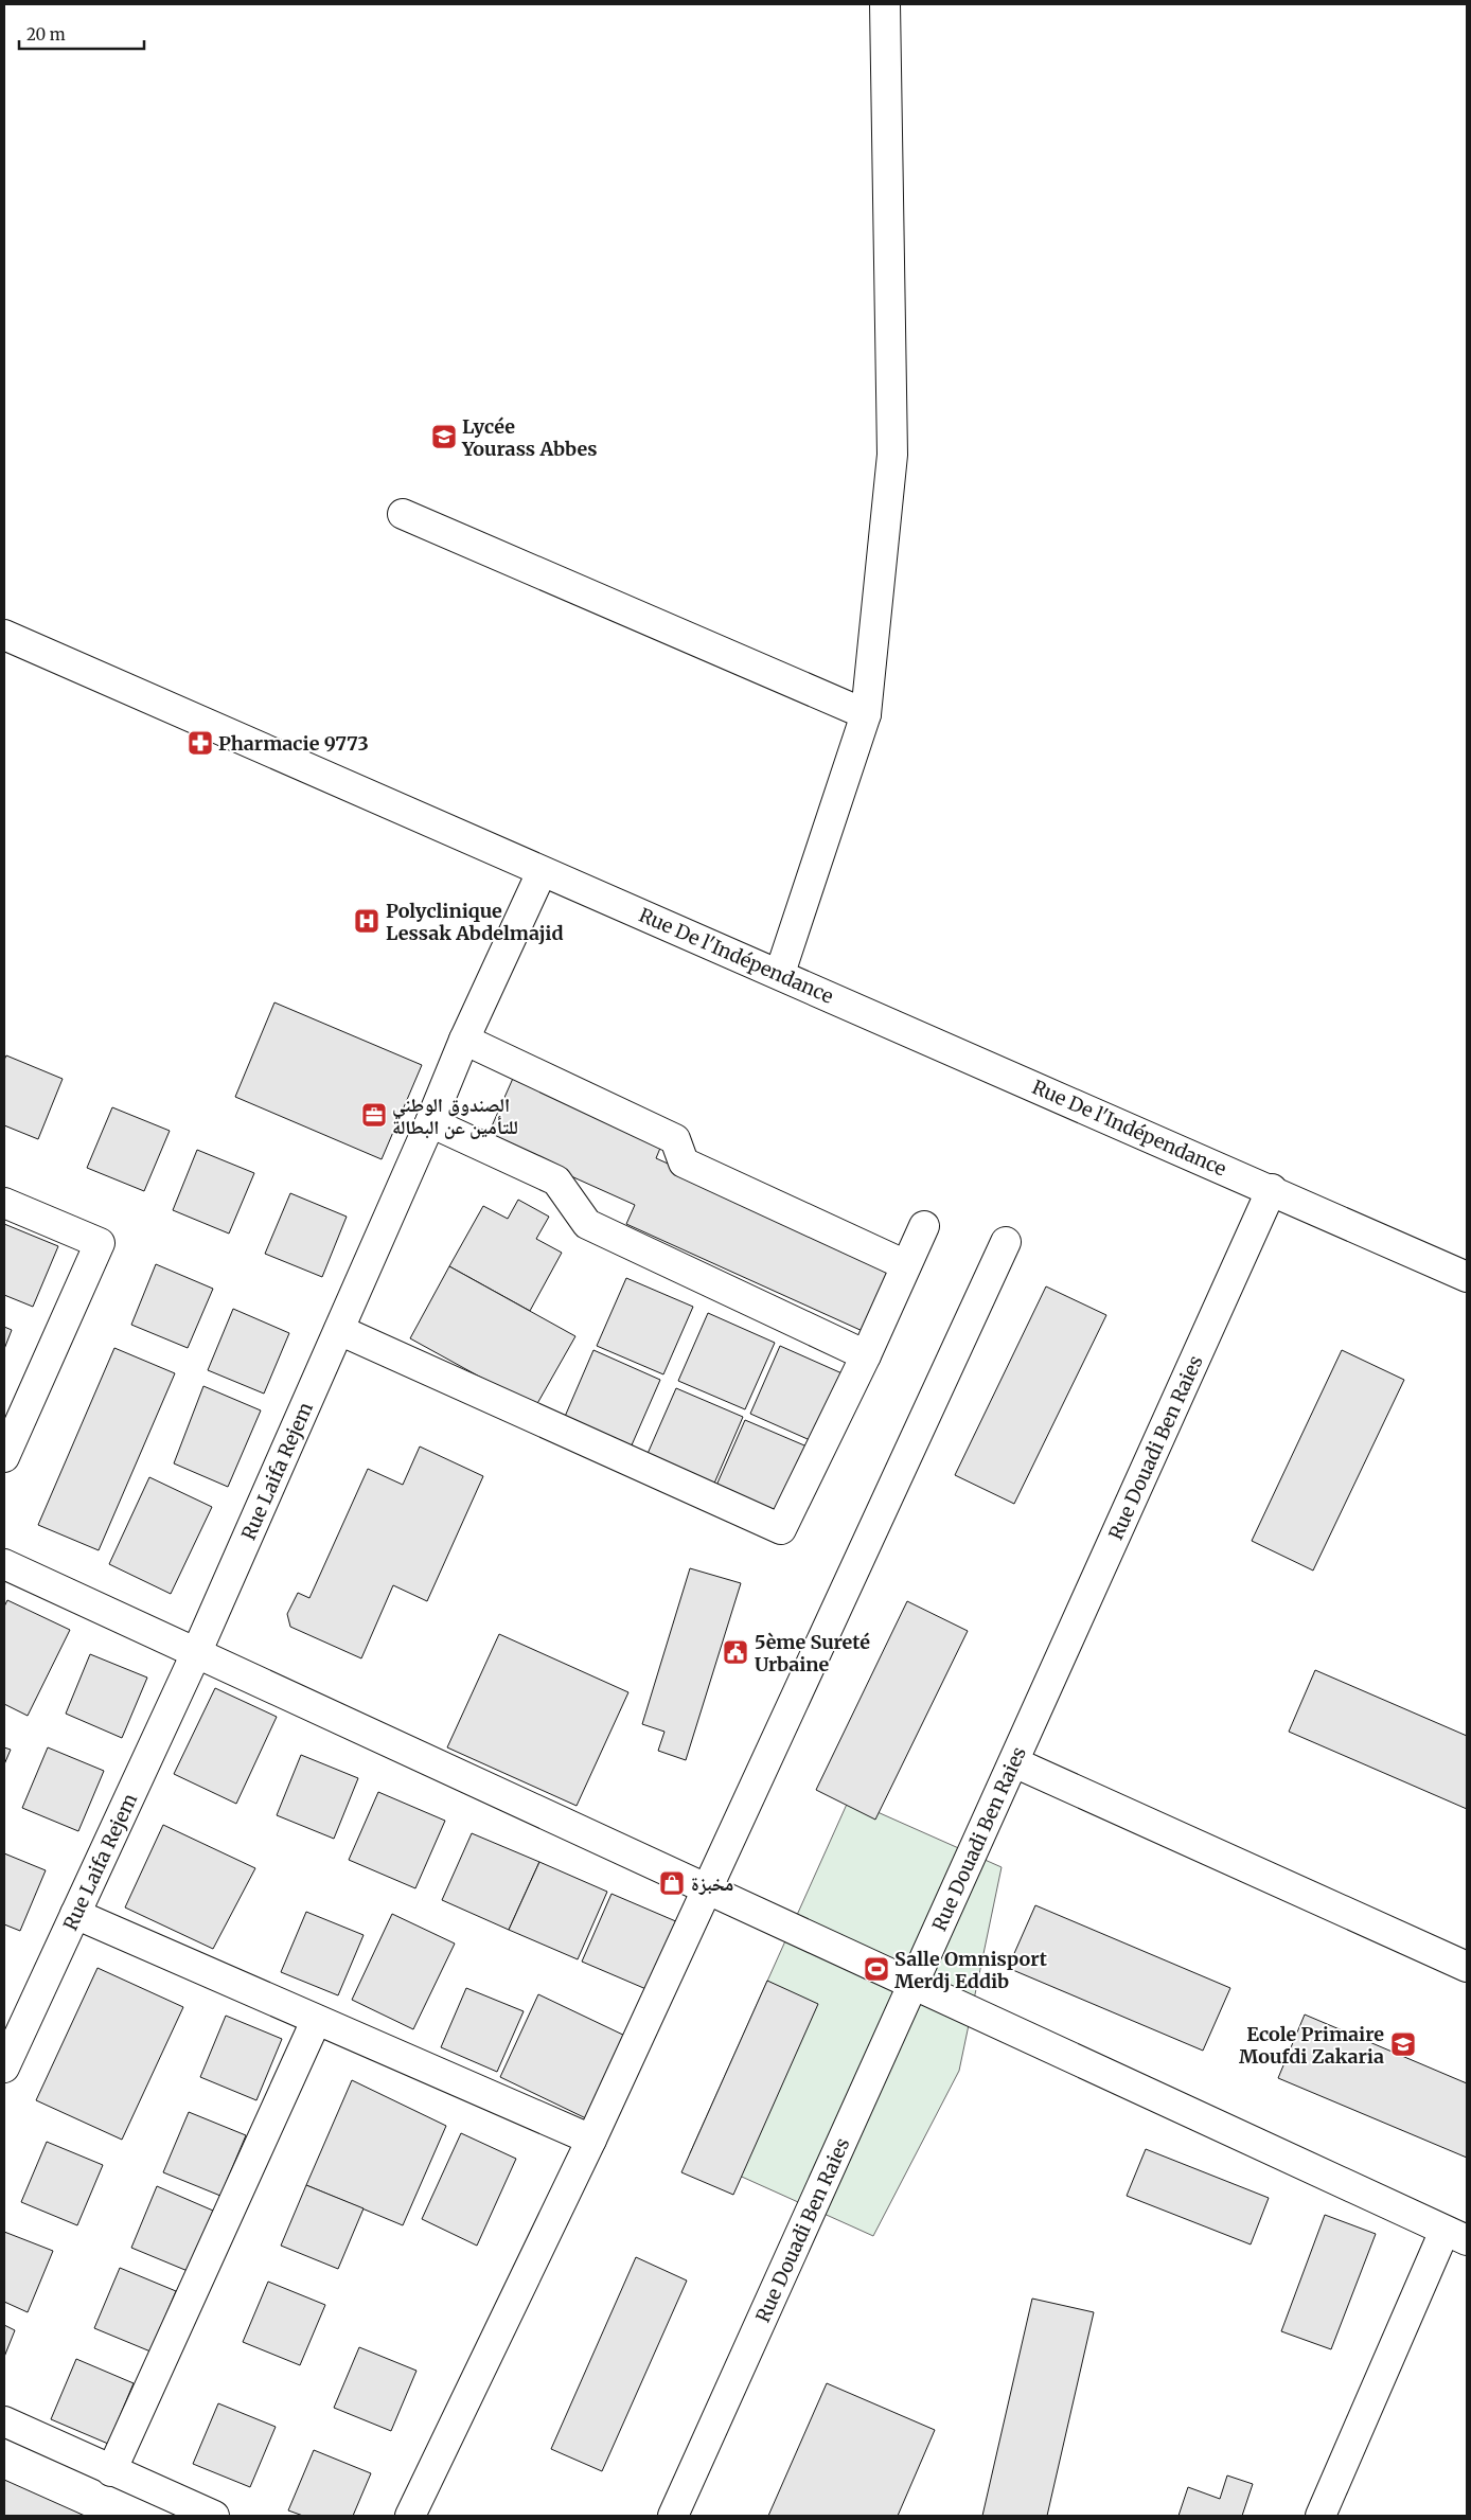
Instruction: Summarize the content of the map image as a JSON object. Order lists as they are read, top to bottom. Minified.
{"streets":{"street":["Rue De l'Indépendance","Rue Douadi Ben Raies","Rue Laifa Rejem"]},"crossings":[["Rue De l'Indépendance","Rue Douadi Ben Raies"],["Rue De l'Indépendance","Rue Laifa Rejem"]],"places":{"school or university":["Lycée Yourass Abbes","Ecole Primaire Moufdi Zakaria"],"pharmacy":["Pharmacie 9773"],"hospital":["Polyclinique Lessak Abdelmajid"],"office":["الصندوق الوطني للتأمين عن البطالة"],"public building":["5ème Sureté Urbaine"],"shop":["مخبزة"],"sports":["Salle Omnisport Merdj Eddib"]},"scale_bar":"20 m"}
